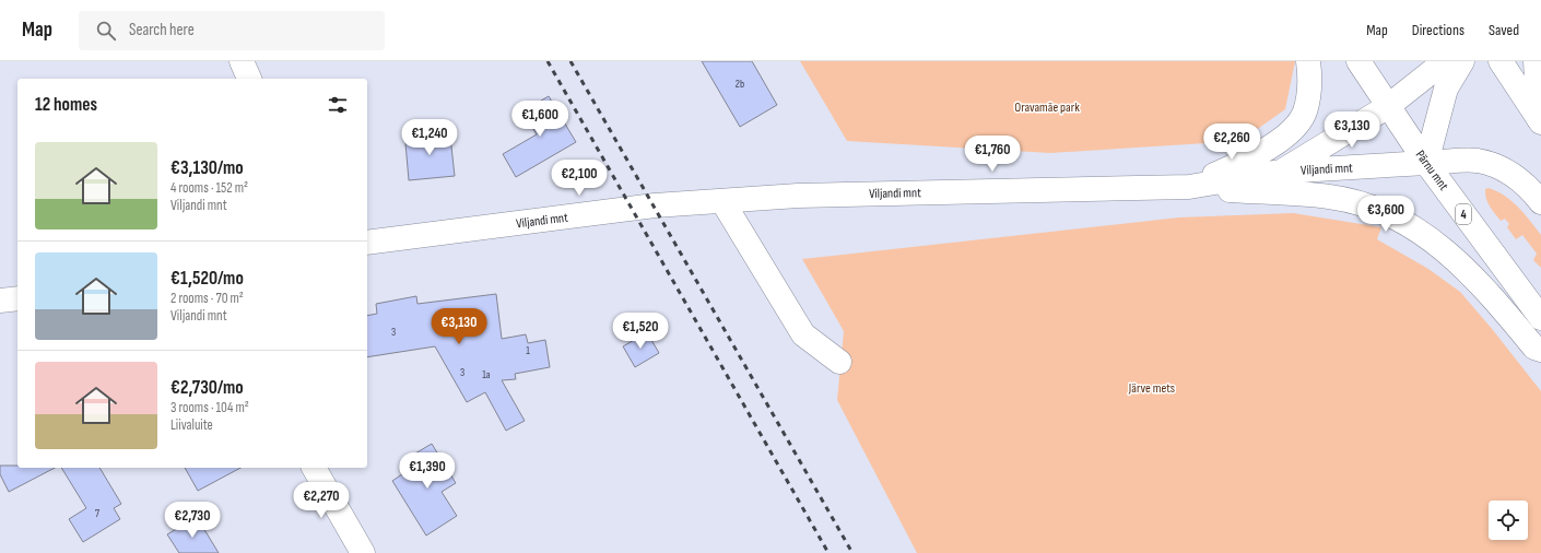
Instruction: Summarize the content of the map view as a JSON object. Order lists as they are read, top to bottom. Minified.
{"streets":{"main road":["Viljandi mnt","Pärnu mnt","4"]},"crossings":[["Viljandi mnt","Pärnu mnt"]],"parks":["Oravamäe park","Järve mets"],"house_numbers":["2b","3","1","3","1a","7"],"page":{"header":"Map","search":"Search here","nav":["Map","Directions","Saved"],"heading":"12 homes","price":["€1,600","€3,130","€1,240","€2,260","€1,760","€2,100","€3,600","€3,130","€1,520","€1,390","€2,270","€2,730"],"list":[{"name":"€3,130/mo","note":"4 rooms · 152 m² · Viljandi mnt"},{"name":"€1,520/mo","note":"2 rooms · 70 m² · Viljandi mnt"},{"name":"€2,730/mo","note":"3 rooms · 104 m² · Liivaluite"}]}}
